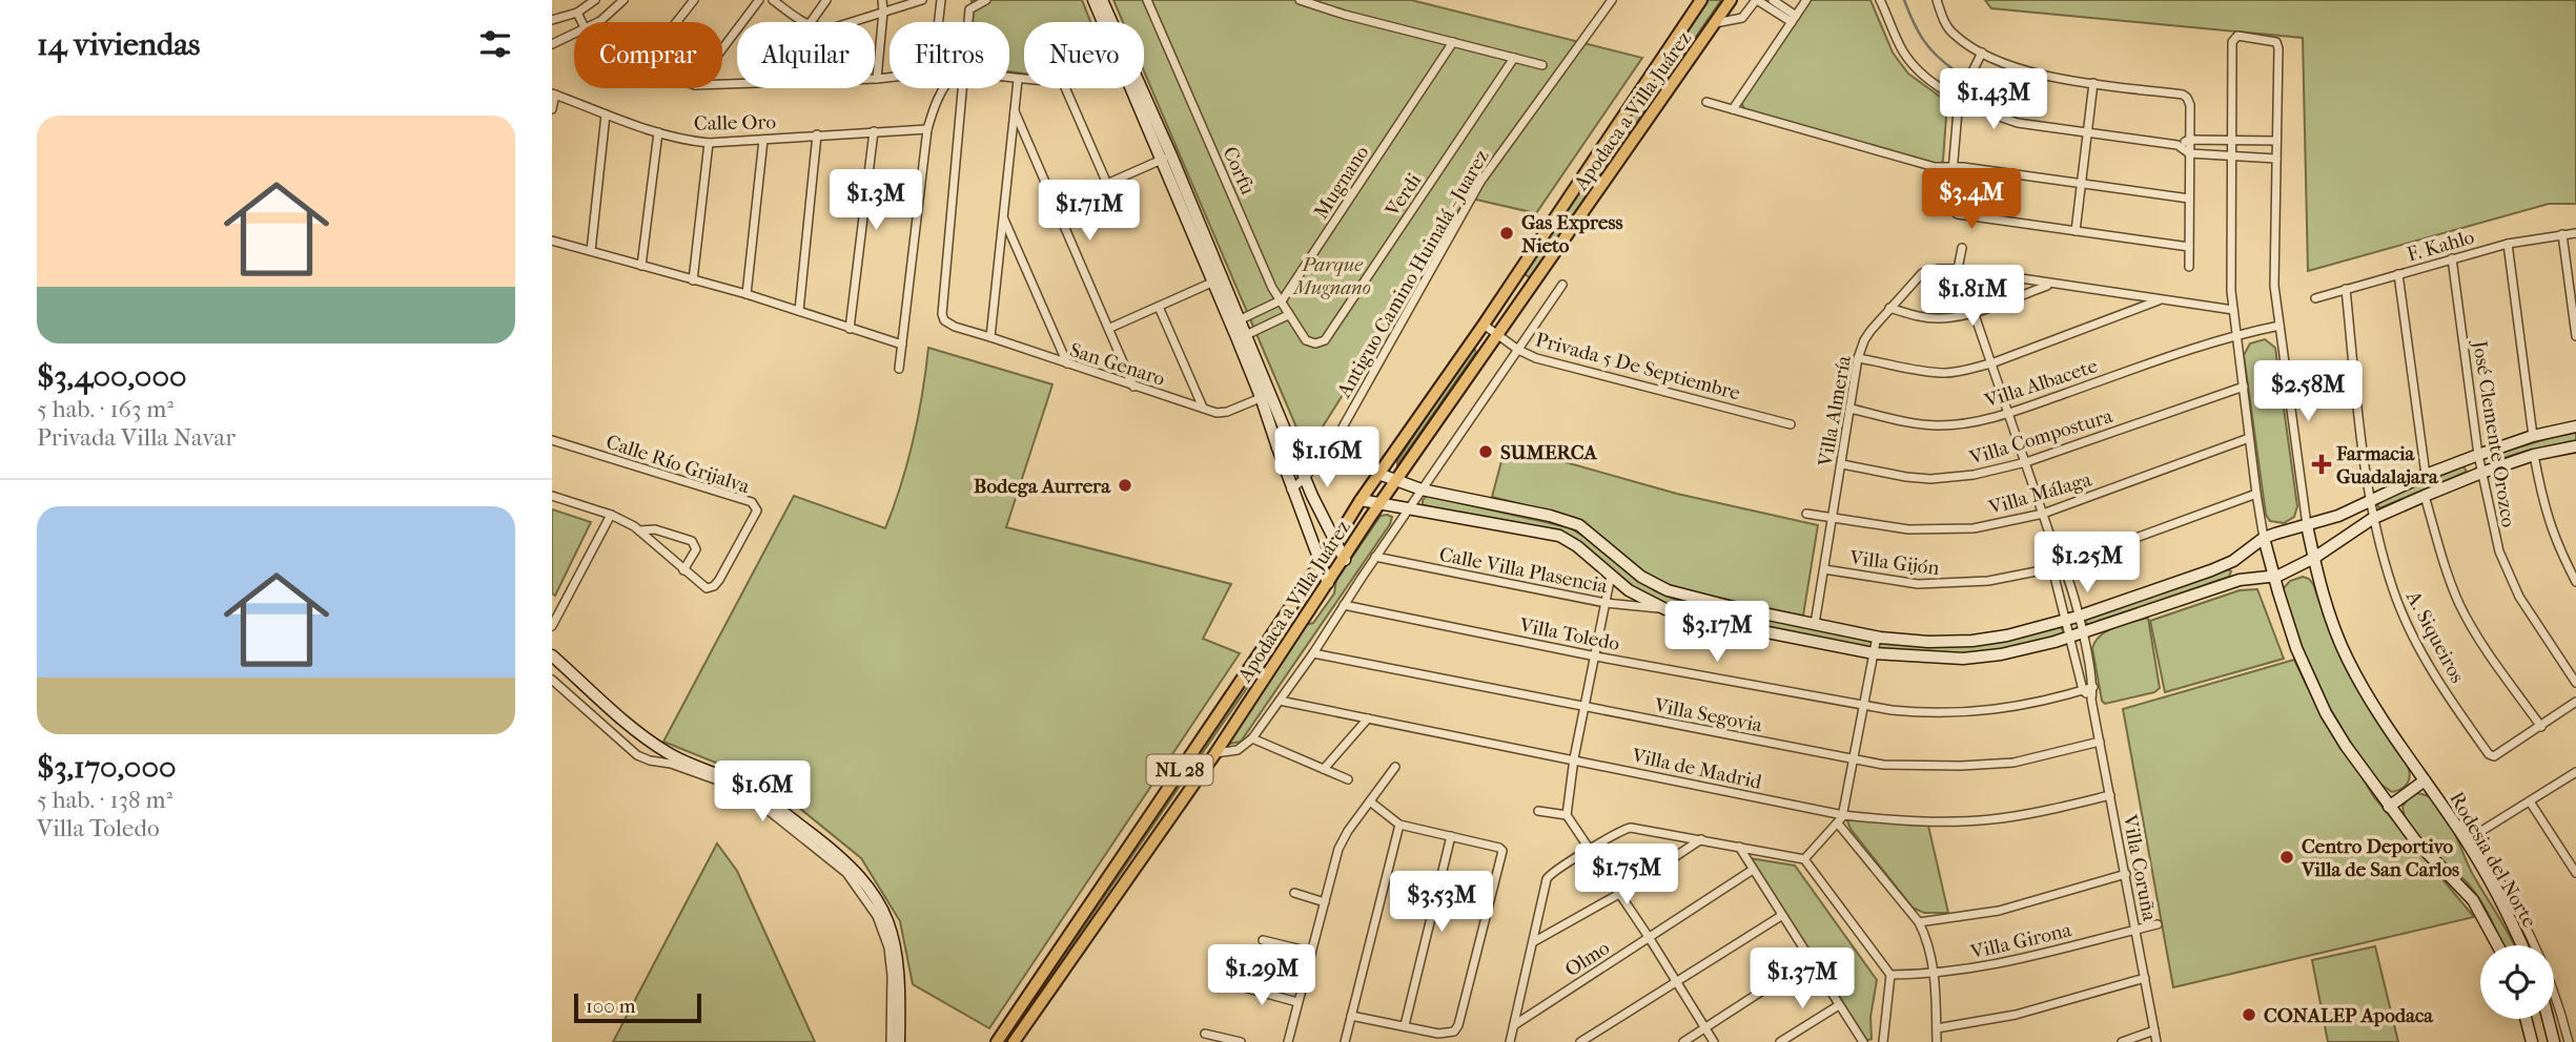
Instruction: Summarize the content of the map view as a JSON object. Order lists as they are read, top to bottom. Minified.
{"streets":{"main road":["Apodaca a Villa Juárez","NL 28"],"street":["Calle Oro","Corfu","Mugnano","Verdi","F. Kahlo","Antiguo Camino Huinalá - Juarez","San Genaro","Privada 5 De Septiembre","Villa Albacete","Villa Almería","José Clemente Orozco","Villa Compostura","Calle Río Grijalva","Villa Málaga","Villa Gijón","Calle Villa Plasencia","Villa Toledo","A. Siqueiros","Villa Segovia","Villa de Madrid","Rodesia del Norte","Villa Coruña","Villa Girona","Olmo"]},"crossings":[["Apodaca a Villa Juárez","Privada 5 De Septiembre"],["Corfu","Mugnano"],["Corfu","Verdi"],["F. Kahlo","José Clemente Orozco"],["F. Kahlo","A. Siqueiros"],["Villa Albacete","Villa Almería"],["Villa Albacete","Villa Coruña"],["Villa Almería","Villa Compostura"],["Villa Almería","Villa Málaga"],["Villa Almería","Villa Gijón"],["Villa Compostura","Villa Coruña"],["Villa Málaga","Villa Coruña"],["Villa Gijón","Villa Coruña"],["Villa Toledo","Villa Coruña"],["Villa Segovia","Villa Coruña"],["Villa de Madrid","Villa Coruña"],["Villa Coruña","Villa Girona"]],"parks":["Parque Mugnano"],"places":{"other":["Gas Express Nieto","SUMERCA","Bodega Aurrera","Centro Deportivo Villa de San Carlos","CONALEP Apodaca"],"health":["Farmacia Guadalajara"]},"scale_bar":"100 m","page":{"heading":"14 viviendas","chip":["Comprar","Alquilar","Filtros","Nuevo"],"price":["$1.43M","$3.4M","$1.3M","$1.71M","$1.81M","$2.58M","$1.16M","$1.25M","$3.17M","$1.6M","$1.75M","$3.53M","$1.29M","$1.37M"],"list":[{"name":"$3,400,000","note":"5 hab. · 163 m² · Privada Villa Navar"},{"name":"$3,170,000","note":"5 hab. · 138 m² · Villa Toledo"}],"scale":"100 m"}}
